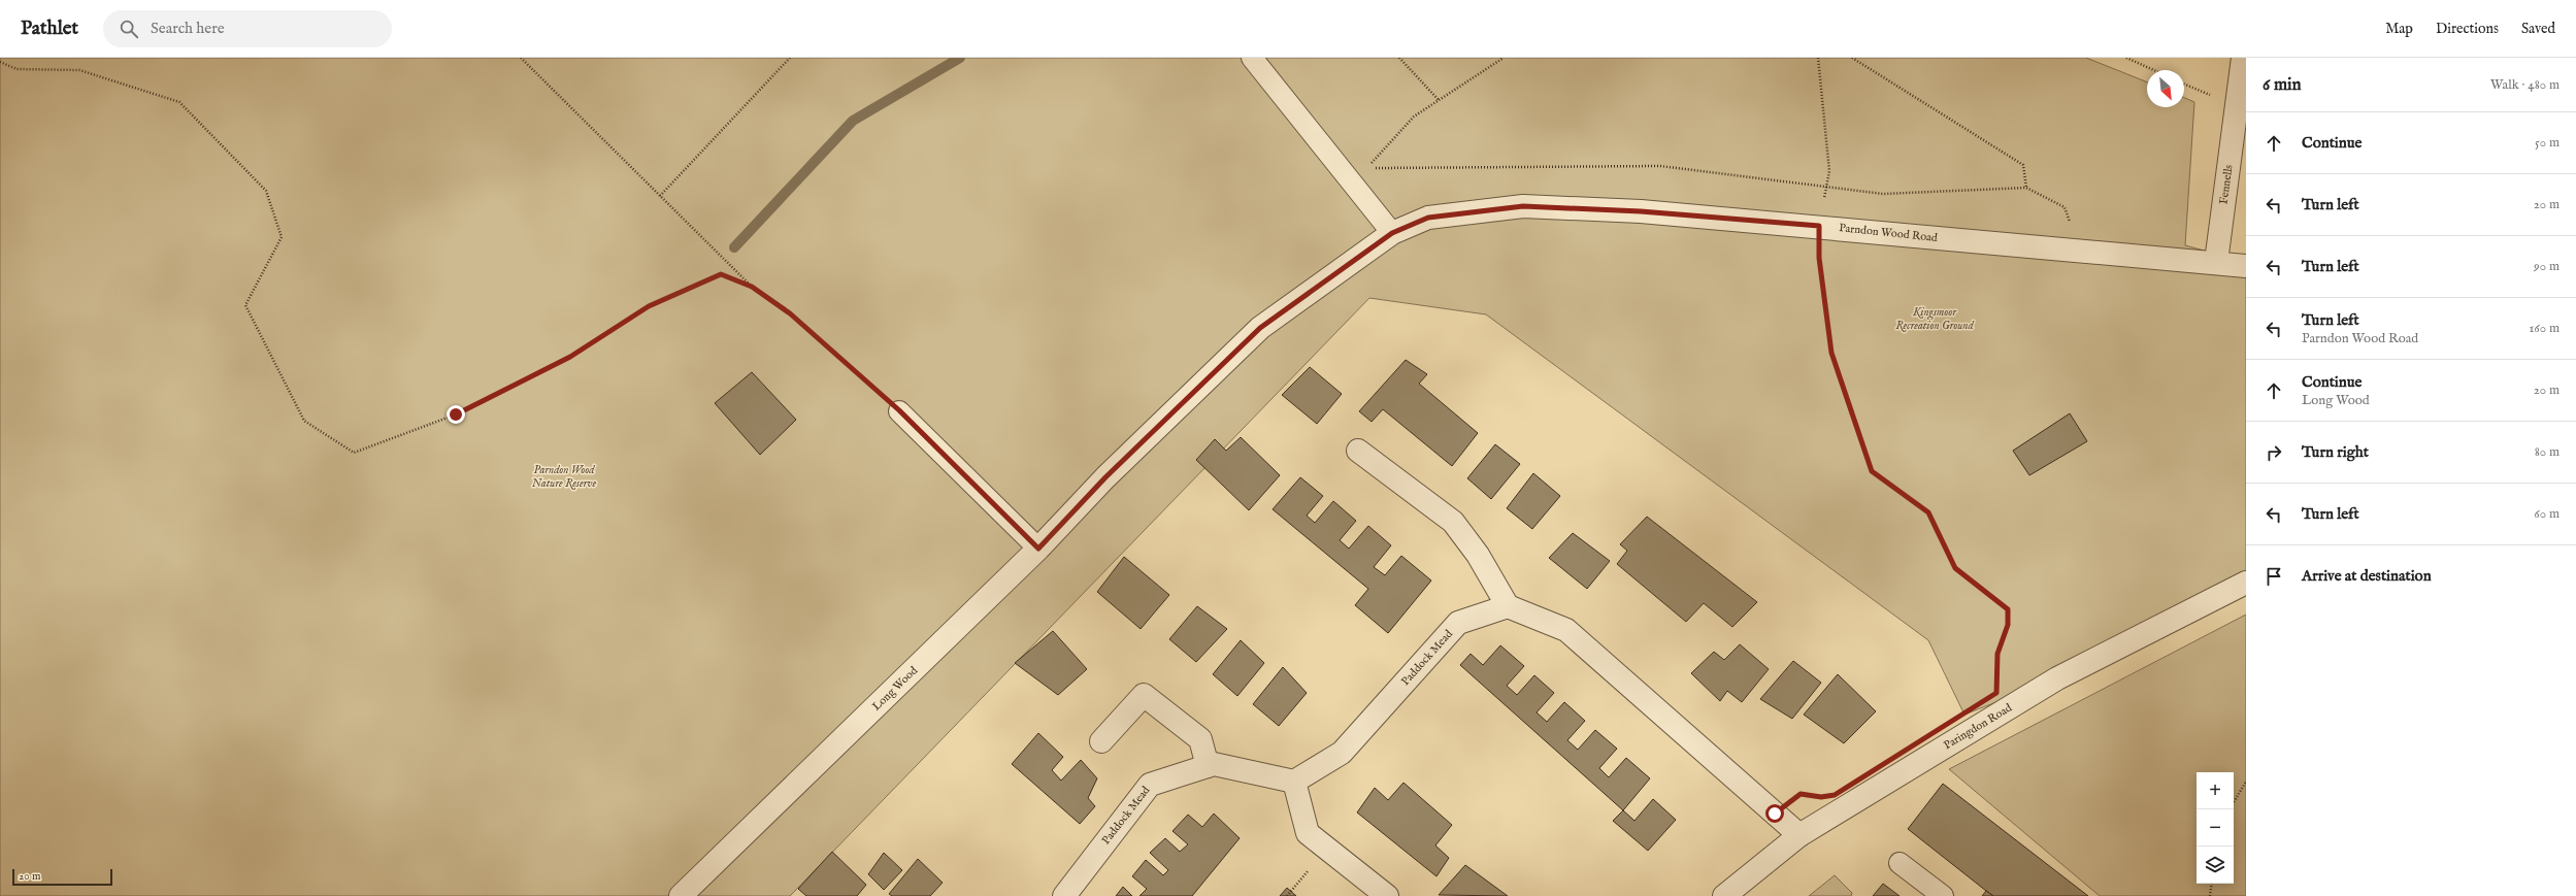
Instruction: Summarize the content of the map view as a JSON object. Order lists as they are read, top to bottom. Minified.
{"streets":{"street":["Fennells","Parndon Wood Road","Paddock Mead","Long Wood","Paringdon Road"]},"crossings":[["Fennells","Parndon Wood Road"],["Parndon Wood Road","Long Wood"]],"parks":["Kingsmoor Recreation Ground","Parndon Wood Nature Reserve"],"scale_bar":"20 m","north":"bottom right","page":{"header":"Pathlet","search":"Search here","nav":["Map","Directions","Saved"],"heading":["6 min","Walk · 480 m"],"list":[["Continue","50 m"],["Turn left","20 m"],["Turn left","90 m"],["Turn left","Parndon Wood Road","160 m"],["Continue","Long Wood","20 m"],["Turn right","80 m"],["Turn left","60 m"],"Arrive at destination"],"map_buttons":["+","−"],"scale":"20 m"}}
